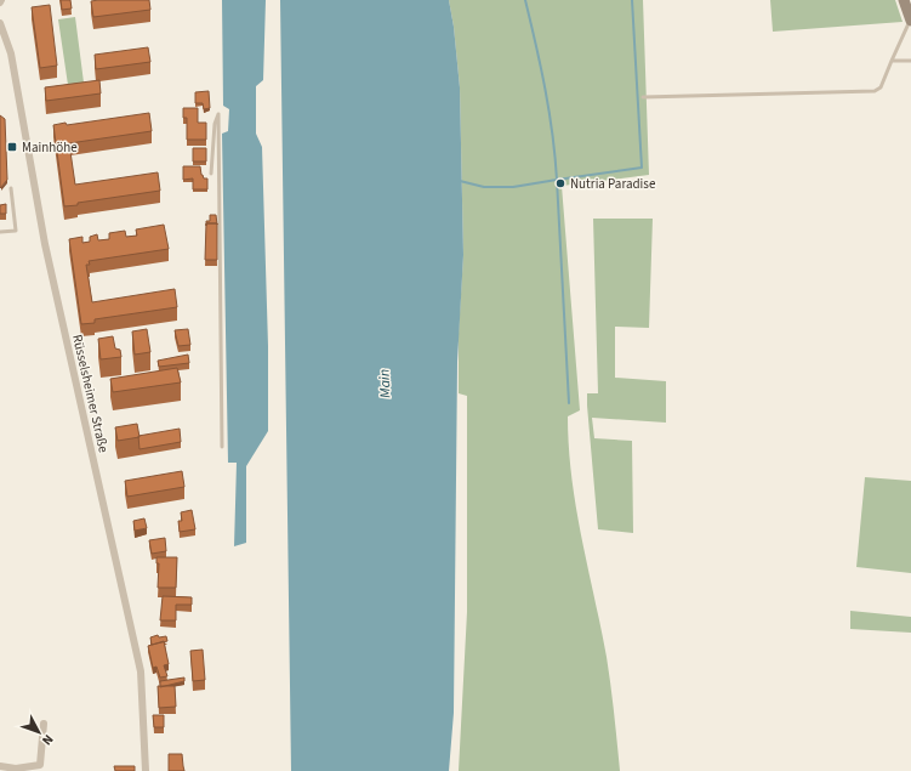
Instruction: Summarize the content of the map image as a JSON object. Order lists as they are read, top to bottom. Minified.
{"streets":{"street":["Rüsselsheimer Straße"]},"water":["Main"],"places":{"transit":["Mainhöhe"],"other":["Nutria Paradise"]},"north":"bottom right"}
